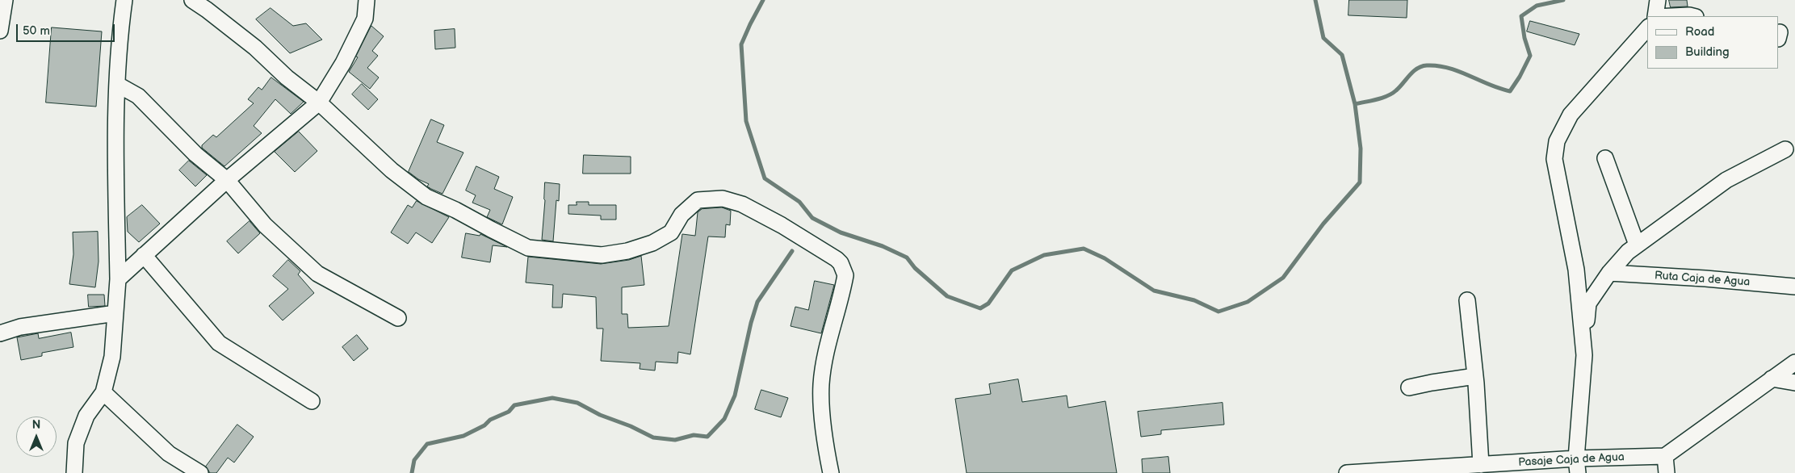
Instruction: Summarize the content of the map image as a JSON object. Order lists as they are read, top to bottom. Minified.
{"streets":{"street":["Ruta Caja de Agua","Pasaje Caja de Agua"]},"legend":["Road","Building"],"scale_bar":"50 m","north":"top"}
